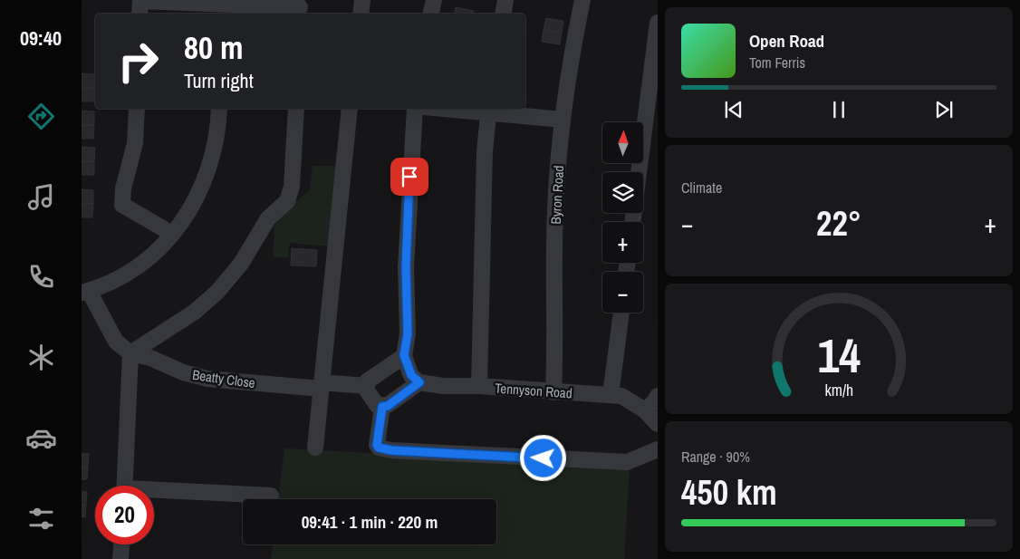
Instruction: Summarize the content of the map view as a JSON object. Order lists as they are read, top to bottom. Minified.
{"streets":{"street":["Byron Road","Beatty Close","Tennyson Road"]},"crossings":[["Byron Road","Tennyson Road"]],"north":"top","page":{"tabs":"09:40","turn":["80 m","Turn right"],"song":["Open Road","Tom Ferris"],"map_buttons":["+","−"],"tile":["Climate",["Range · 90%","450 km"]],"heat":["−","22°","+"],"limit":"20","trip":"09:41 · 1 min · 220 m","gauge":["14","km/h"]}}
